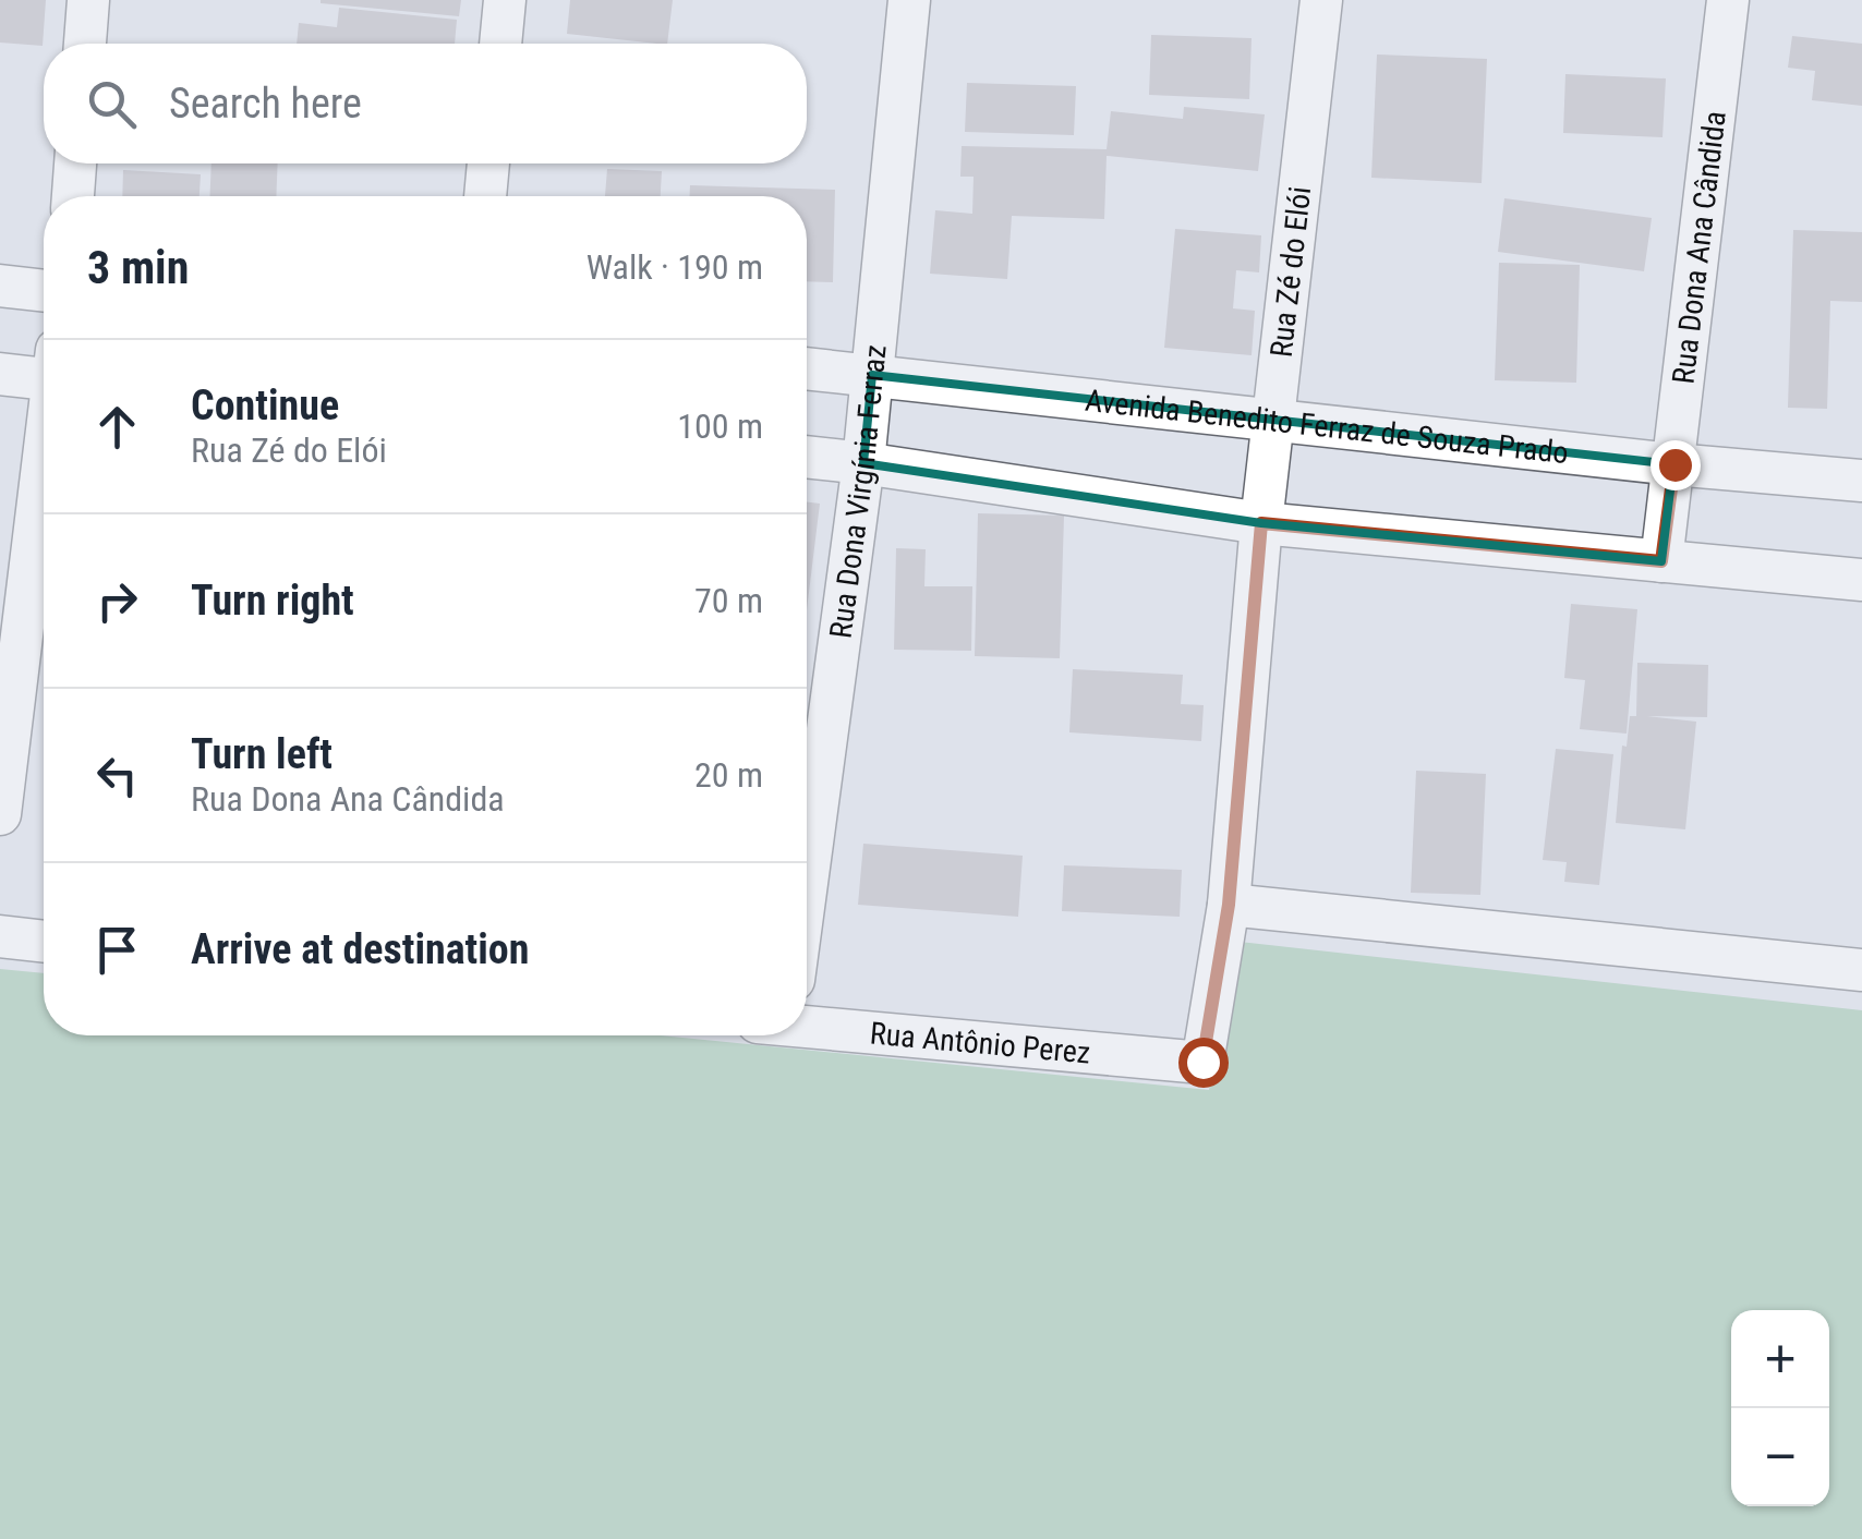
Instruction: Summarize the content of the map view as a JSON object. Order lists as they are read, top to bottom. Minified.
{"streets":{"street":["Rua Dona Ana Cândida","Rua Zé do Elói","Avenida Benedito Ferraz de Souza Prado","Rua Dona Virgínia Ferraz","Rua Antônio Perez"]},"crossings":[["Rua Dona Ana Cândida","Avenida Benedito Ferraz de Souza Prado"],["Rua Zé do Elói","Avenida Benedito Ferraz de Souza Prado"],["Rua Zé do Elói","Rua Antônio Perez"],["Avenida Benedito Ferraz de Souza Prado","Rua Dona Virgínia Ferraz"]],"page":{"search":"Search here","heading":["3 min","Walk · 190 m"],"list":[["Continue","Rua Zé do Elói","100 m"],["Turn right","70 m"],["Turn left","Rua Dona Ana Cândida","20 m"],"Arrive at destination"],"map_buttons":["+","−"]}}
